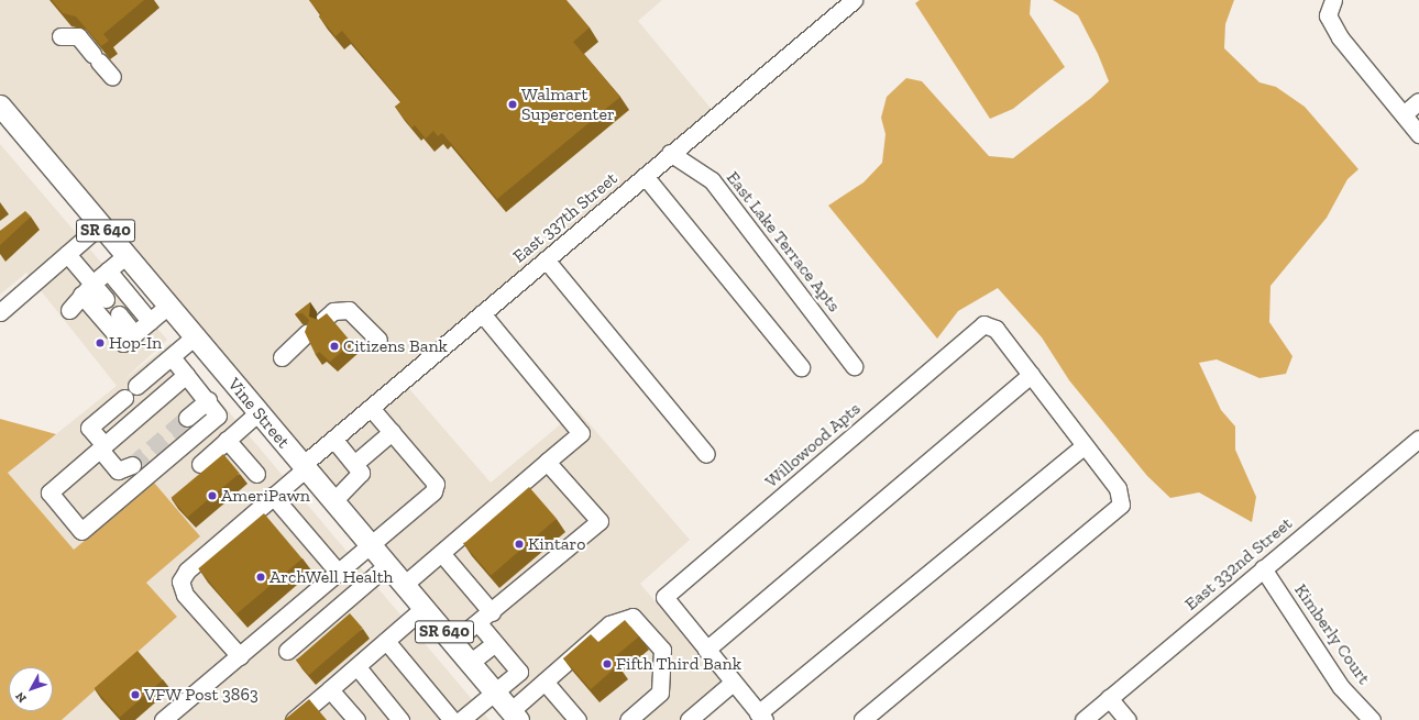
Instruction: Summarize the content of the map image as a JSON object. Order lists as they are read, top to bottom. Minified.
{"streets":{"main road":["SR 640","Vine Street"],"street":["East 337th Street","East Lake Terrace Apts","Willowood Apts","East 332nd Street","Kimberly Court"]},"crossings":[["East 337th Street","East Lake Terrace Apts"],["East 337th Street","Vine Street"],["East 332nd Street","Kimberly Court"]],"places":["Walmart Supercenter","Hop-In","Citizens Bank","AmeriPawn","Kintaro","ArchWell Health","Fifth Third Bank","VFW Post 3863"],"north":"bottom left"}
